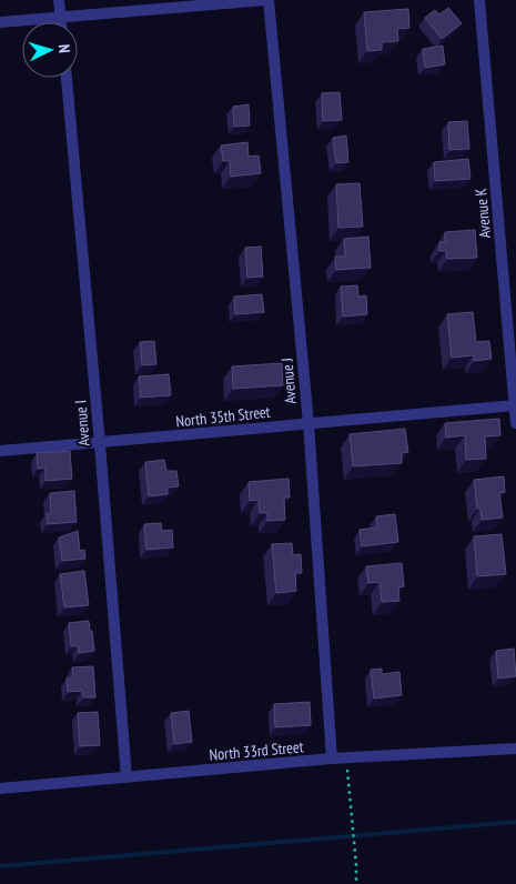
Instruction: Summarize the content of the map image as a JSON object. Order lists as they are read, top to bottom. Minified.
{"streets":{"street":["Avenue K","Avenue J","North 35th Street","Avenue I","North 33rd Street"]},"crossings":[["Avenue K","North 35th Street"],["Avenue J","North 35th Street"],["Avenue J","North 33rd Street"],["North 35th Street","Avenue I"],["Avenue I","North 33rd Street"]],"north":"right"}
